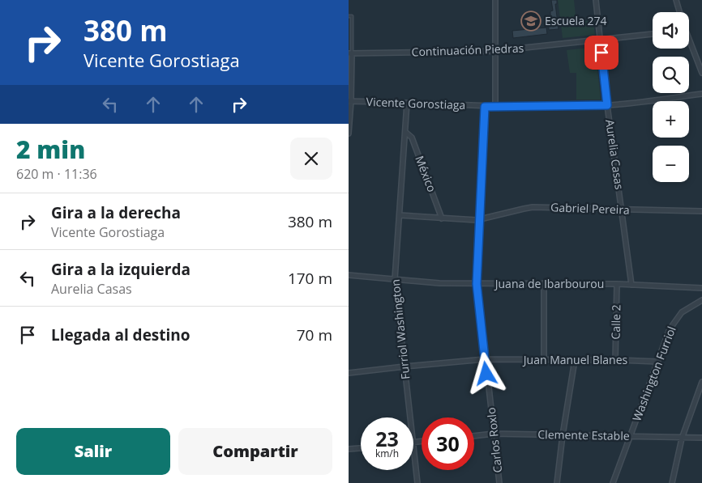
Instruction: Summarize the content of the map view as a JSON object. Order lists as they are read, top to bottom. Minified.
{"streets":{"street":["Continuación Piedras","Vicente Gorostiaga","Aurelia Casas","México","Gabriel Pereira","Juana de Ibarbourou","Calle 2","Furriol Washington","Juan Manuel Blanes","Washington Furriol","Clemente Estable","Carlos Roxlo"]},"crossings":[["Continuación Piedras","Aurelia Casas"],["Vicente Gorostiaga","Aurelia Casas"],["Vicente Gorostiaga","Furriol Washington"],["Vicente Gorostiaga","Carlos Roxlo"],["Aurelia Casas","Gabriel Pereira"],["Aurelia Casas","Juana de Ibarbourou"],["México","Gabriel Pereira"],["México","Furriol Washington"],["Gabriel Pereira","Furriol Washington"],["Gabriel Pereira","Carlos Roxlo"],["Juana de Ibarbourou","Calle 2"],["Juana de Ibarbourou","Furriol Washington"],["Juana de Ibarbourou","Carlos Roxlo"],["Calle 2","Juan Manuel Blanes"],["Furriol Washington","Juan Manuel Blanes"],["Juan Manuel Blanes","Washington Furriol"],["Juan Manuel Blanes","Carlos Roxlo"],["Washington Furriol","Clemente Estable"],["Clemente Estable","Carlos Roxlo"]],"places":{"school or university":["Escuela 274"]},"page":{"turn":["380 m","Vicente Gorostiaga"],"map_buttons":["+","−"],"heading":["2 min","620 m · 11:36"],"list":[{"name":"Gira a la derecha","note":"Vicente Gorostiaga","value":"380 m"},{"name":"Gira a la izquierda","note":"Aurelia Casas","value":"170 m"},{"name":"Llegada al destino","value":"70 m"}],"speed":"23 km/h","limit":"30","buttons":["Salir","Compartir"]}}
